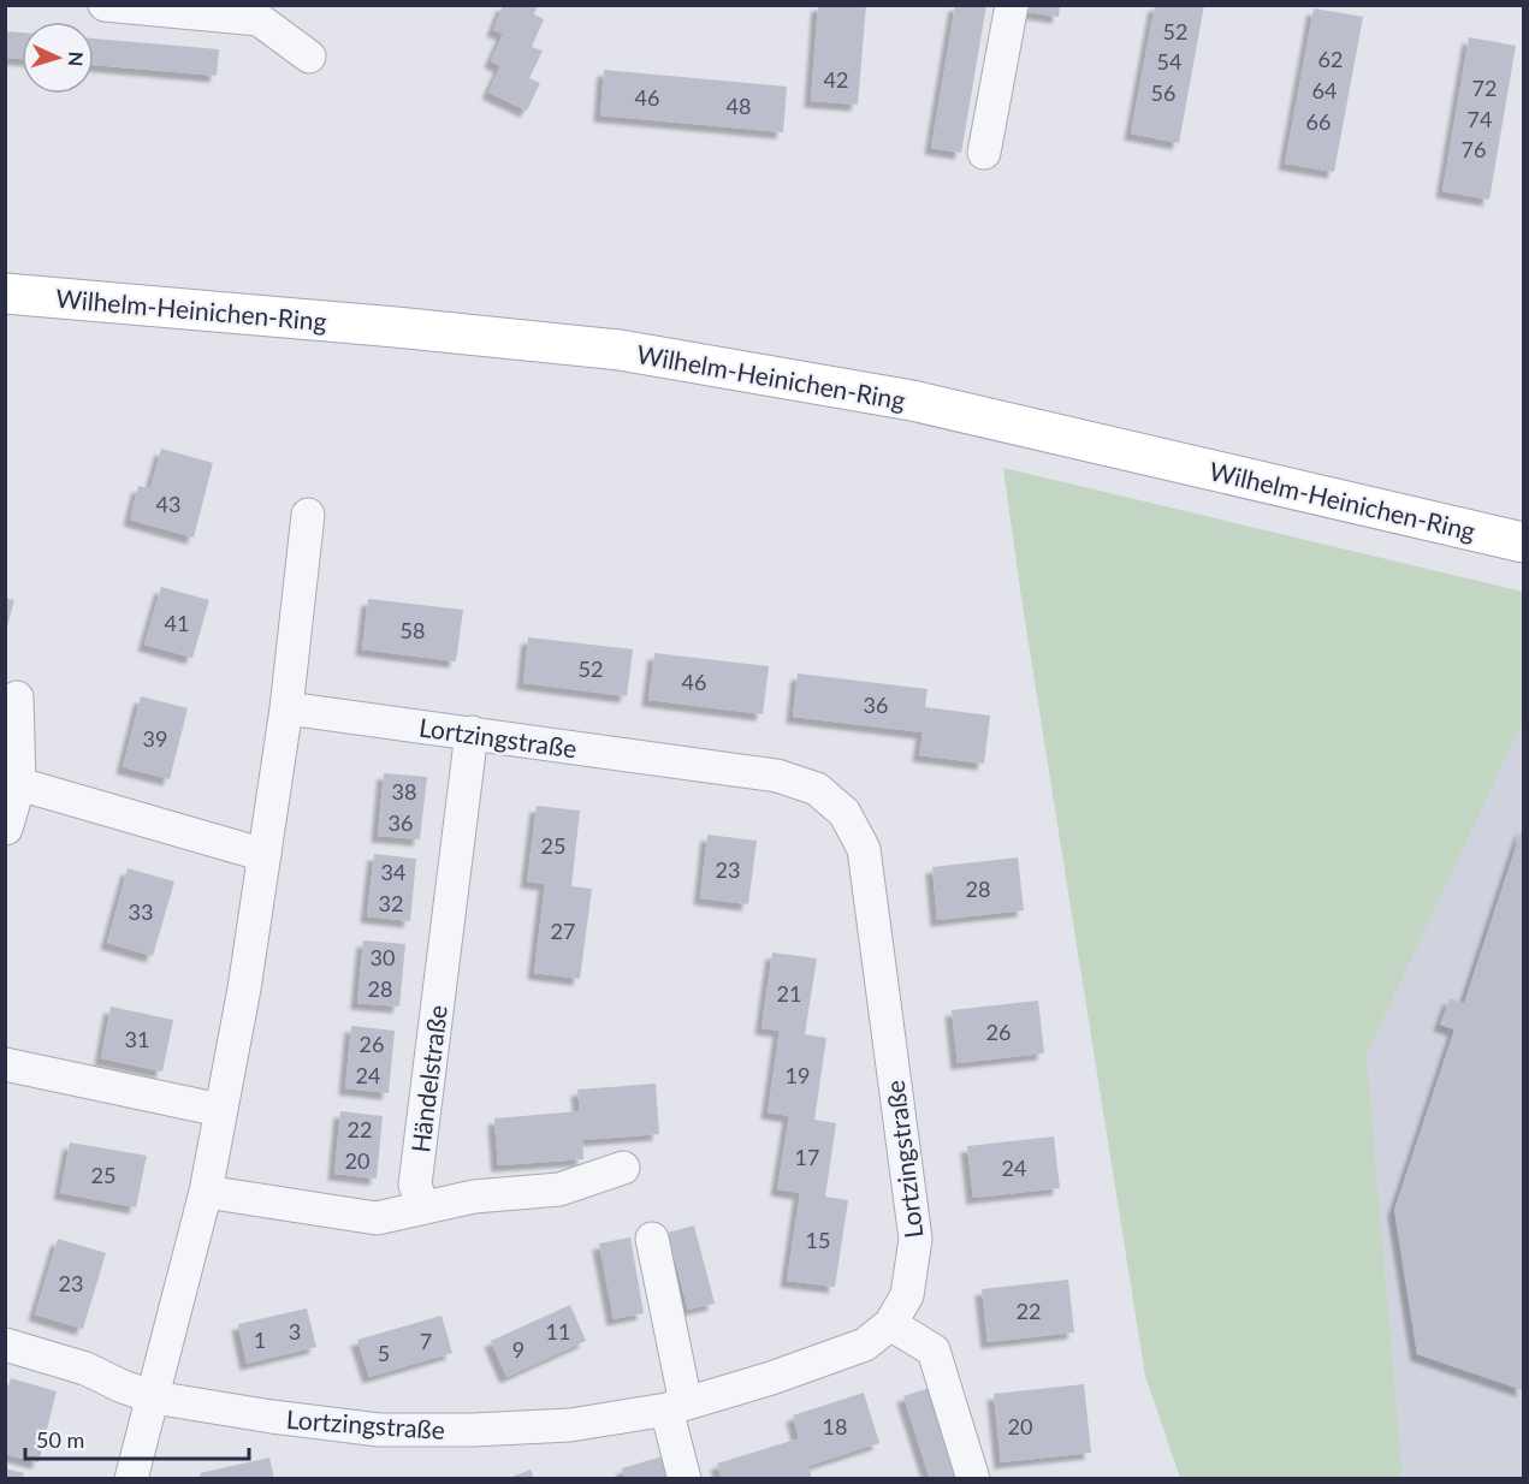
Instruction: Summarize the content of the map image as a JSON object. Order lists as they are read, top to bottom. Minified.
{"streets":{"main road":["Wilhelm-Heinichen-Ring"],"street":["Lortzingstraße","Händelstraße"]},"crossings":[["Lortzingstraße","Händelstraße"]],"house_numbers":["52","62","54","42","72","64","56","46","48","74","66","76","43","41","58","52","46","36","39","38","36","25","23","34","28","32","33","27","30","28","21","26","31","26","24","19","22","17","20","24","25","15","23","22","3","11","1","7","9","5","18","20"],"scale_bar":"50 m","north":"right"}
